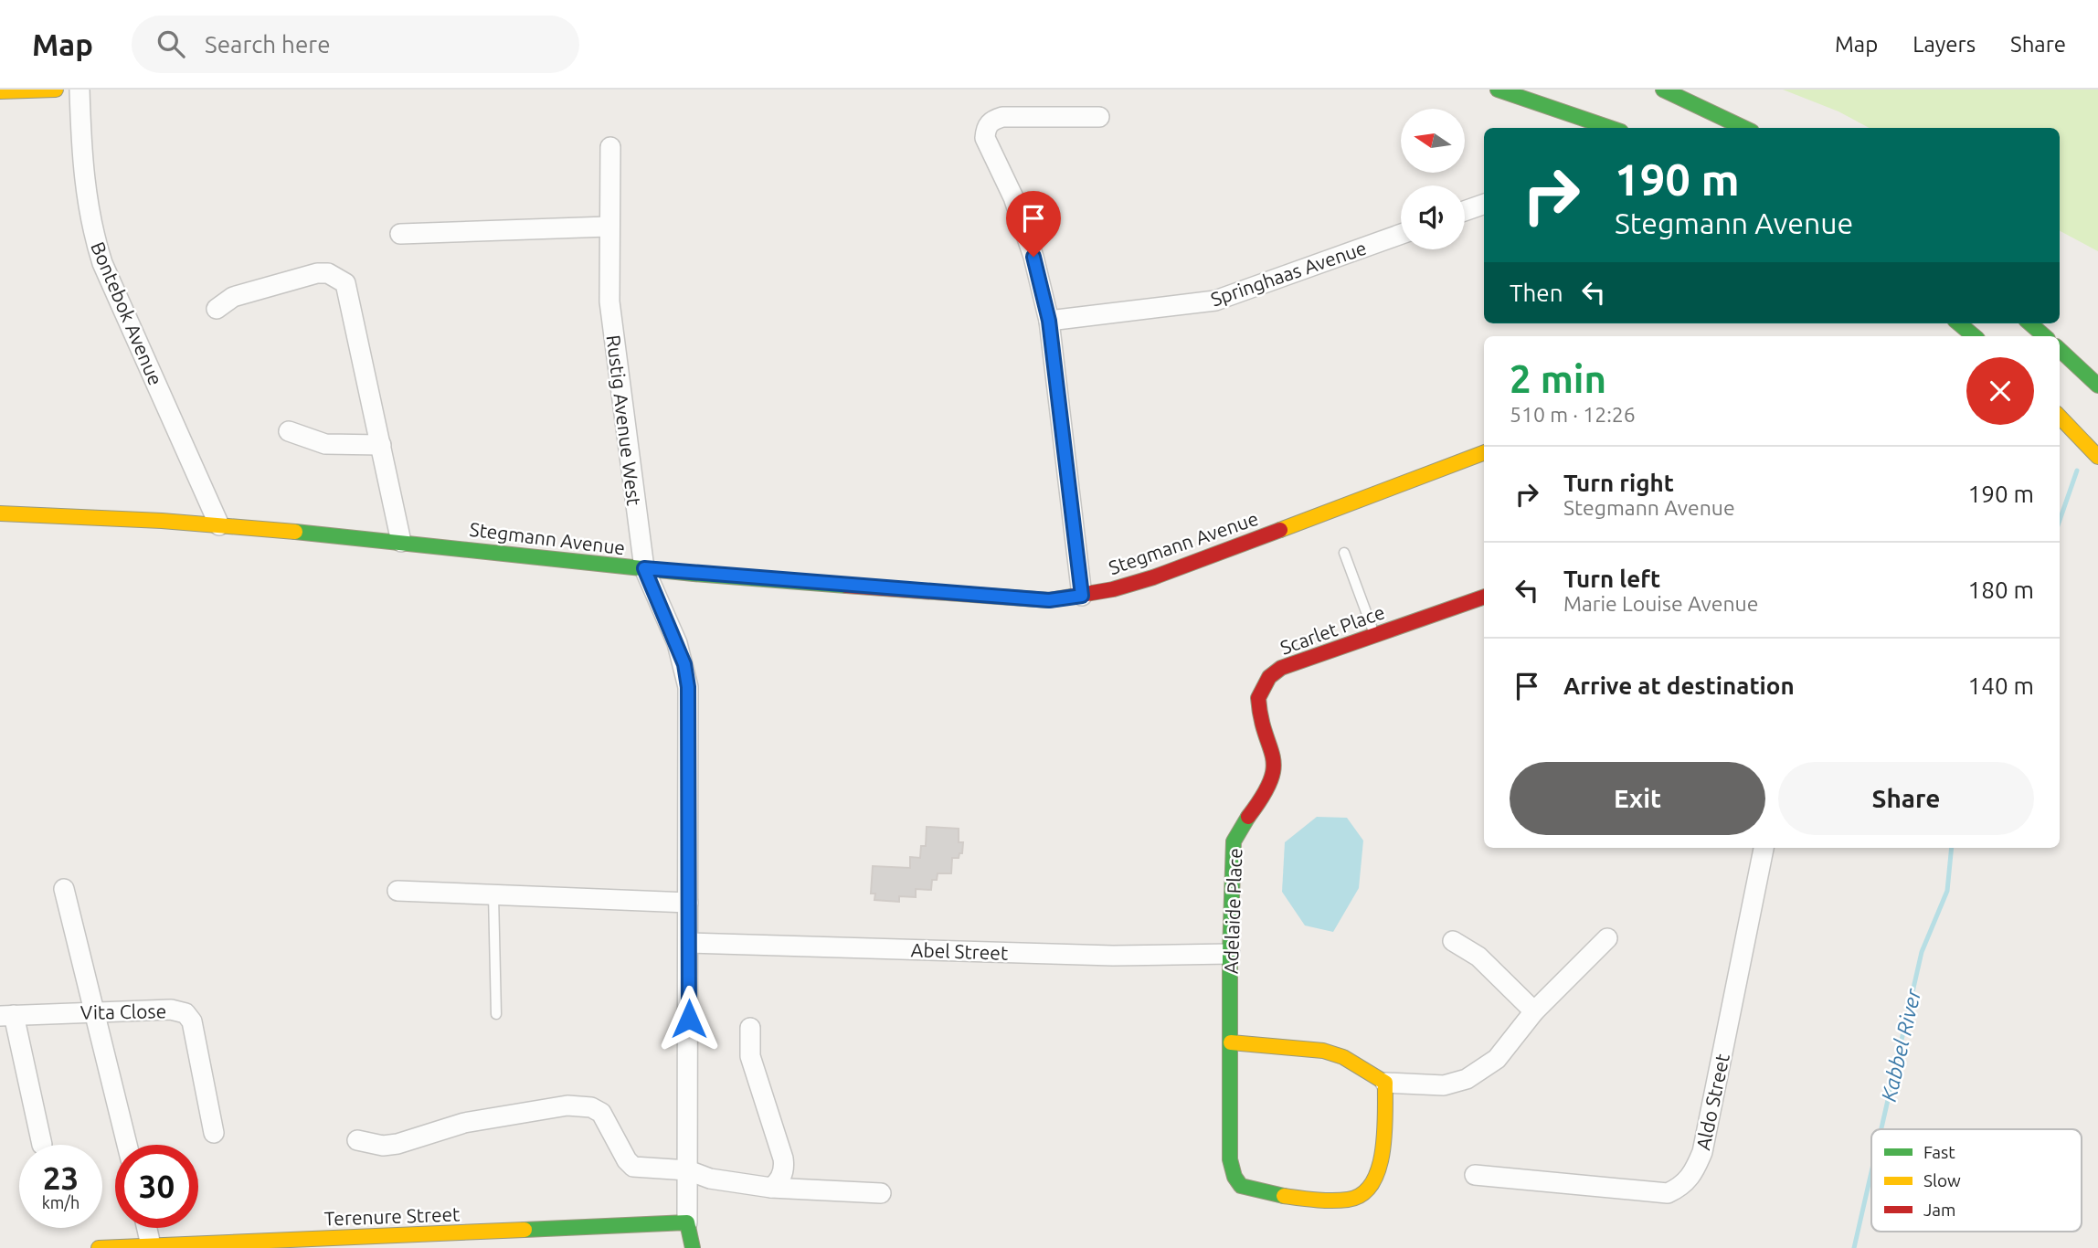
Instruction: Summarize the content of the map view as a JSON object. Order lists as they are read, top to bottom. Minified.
{"streets":{"street":["Springhaas Avenue","Bontebok Avenue","Rustig Avenue West","Stegmann Avenue","Scarlet Place","Adelaide Place","Abel Street","Vita Close","Aldo Street","Terenure Street"]},"crossings":[["Bontebok Avenue","Stegmann Avenue"],["Rustig Avenue West","Stegmann Avenue"],["Rustig Avenue West","Abel Street"],["Rustig Avenue West","Terenure Street"],["Scarlet Place","Adelaide Place"],["Adelaide Place","Abel Street"]],"water":["Kabbel River"],"legend":["Fast","Slow","Jam"],"north":"left","page":{"header":"Map","search":"Search here","nav":["Map","Layers","Share"],"turn":["190 m","Stegmann Avenue"],"then":"Then","heading":["2 min","510 m · 12:26"],"list":[{"name":"Turn right","note":"Stegmann Avenue","value":"190 m"},{"name":"Turn left","note":"Marie Louise Avenue","value":"180 m"},{"name":"Arrive at destination","value":"140 m"}],"buttons":["Exit","Share"],"speed":"23 km/h","limit":"30"}}
